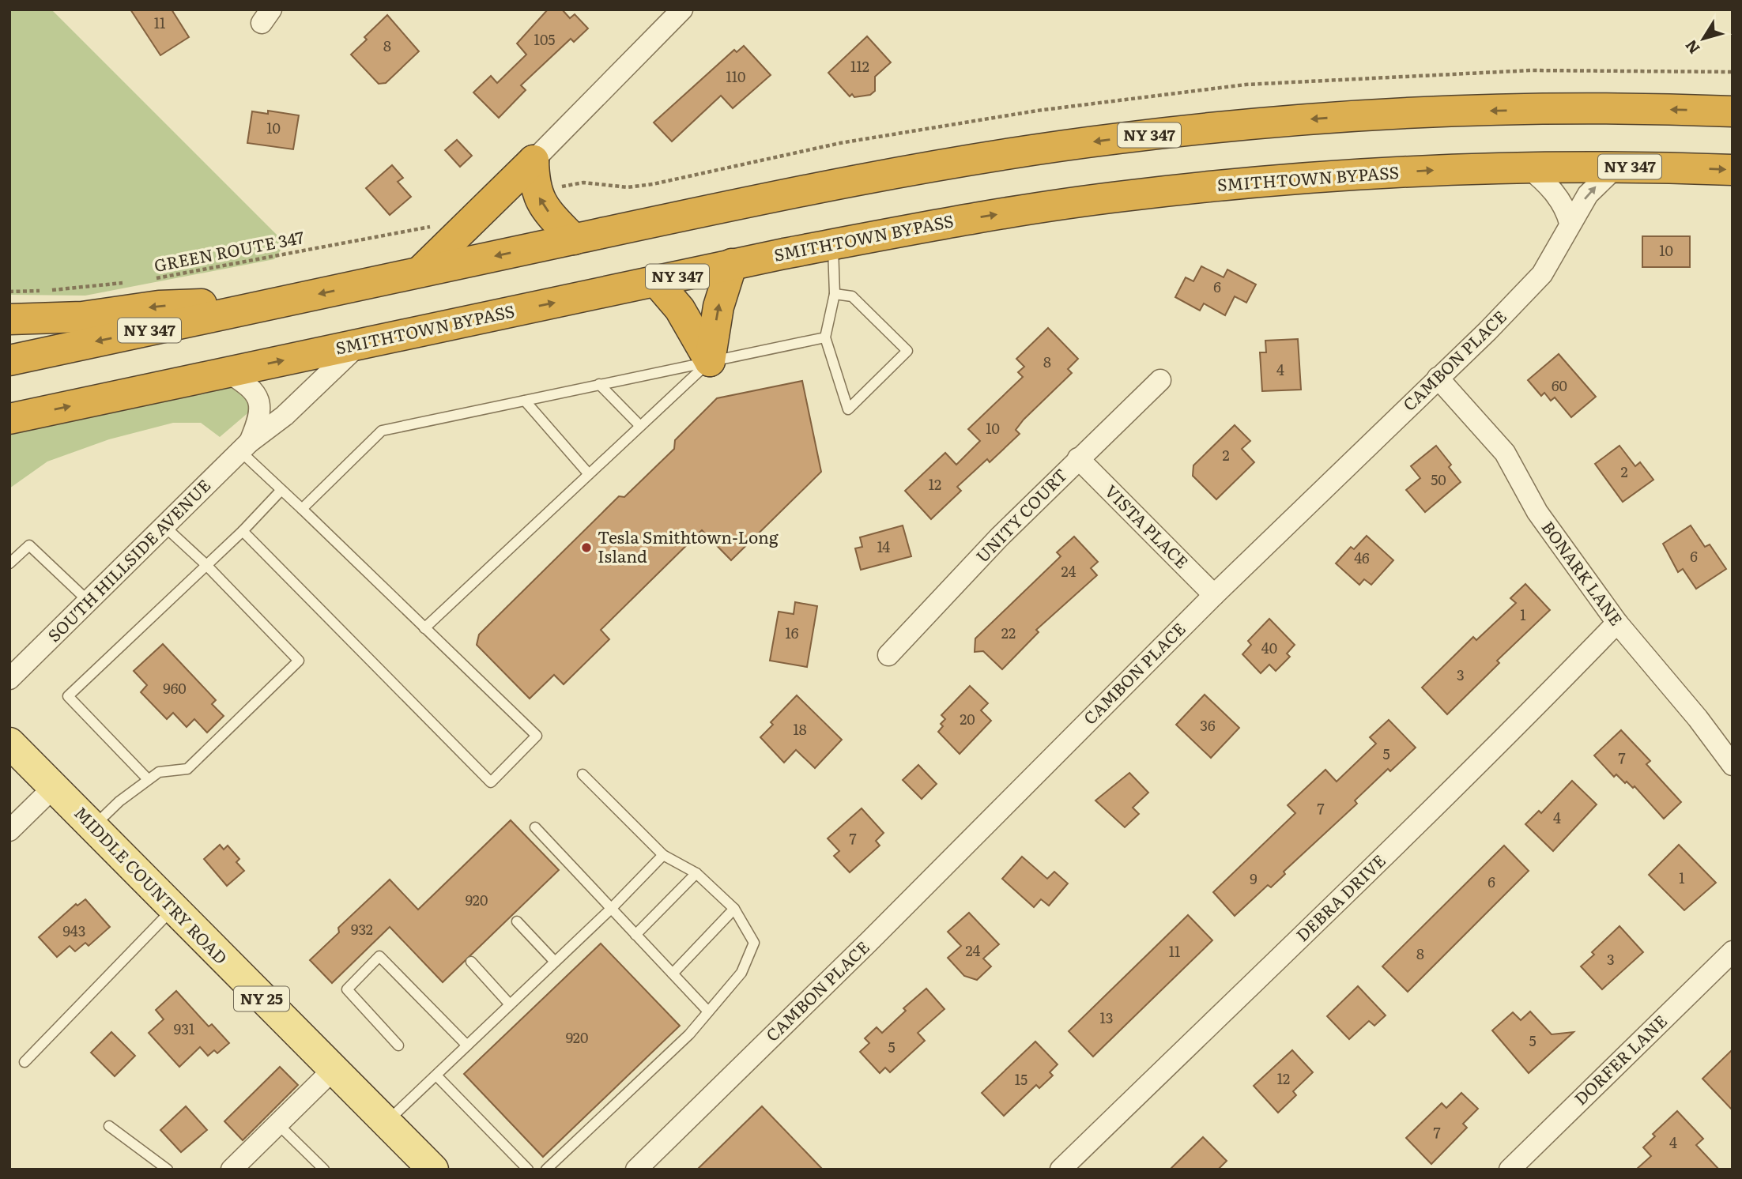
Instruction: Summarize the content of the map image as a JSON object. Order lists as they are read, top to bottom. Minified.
{"streets":{"highway":["NY 347","SMITHTOWN BYPASS"],"main road":["MIDDLE COUNTRY ROAD","NY 25"],"street":["CAMBON PLACE","UNITY COURT","VISTA PLACE","SOUTH HILLSIDE AVENUE","BONARK LANE","DEBRA DRIVE","DORFER LANE"],"path":["GREEN ROUTE 347"]},"crossings":[["SMITHTOWN BYPASS","CAMBON PLACE"],["SMITHTOWN BYPASS","SOUTH HILLSIDE AVENUE"],["CAMBON PLACE","VISTA PLACE"],["CAMBON PLACE","BONARK LANE"],["UNITY COURT","VISTA PLACE"],["BONARK LANE","DEBRA DRIVE"]],"places":["Tesla Smithtown-Long Island"],"house_numbers":["11","105","8","112","110","10","10","6","8","4","60","10","2","2","50","12","14","6","46","24","1","16","22","40","3","960","20","36","18","5","7","7","4","7","1","9","6","920","932","943","24","11","8","3","13","931","920","5","5","12","15","7","4"],"north":"bottom left"}
